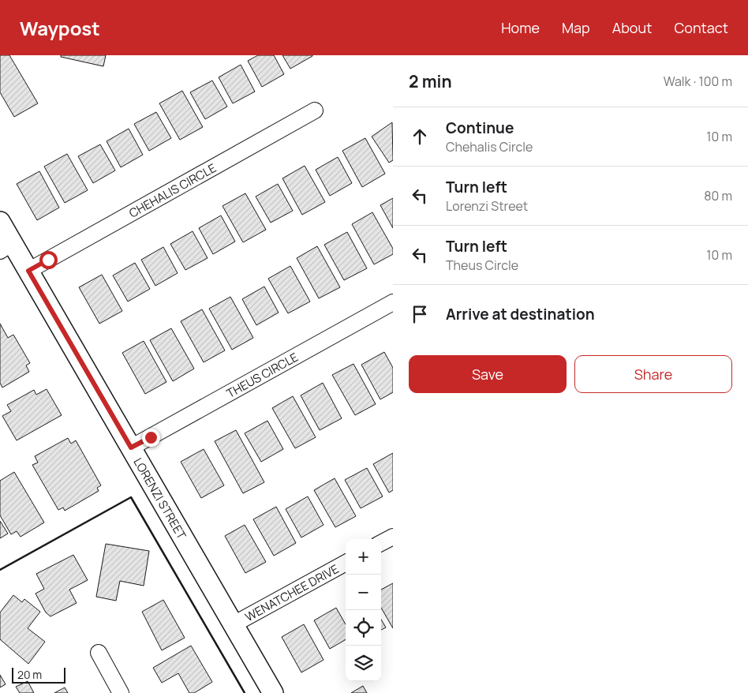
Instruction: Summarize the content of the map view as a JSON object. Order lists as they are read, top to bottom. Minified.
{"streets":{"street":["CHEHALIS CIRCLE","THEUS CIRCLE","LORENZI STREET","WENATCHEE DRIVE"]},"crossings":[["CHEHALIS CIRCLE","LORENZI STREET"],["THEUS CIRCLE","LORENZI STREET"],["LORENZI STREET","WENATCHEE DRIVE"]],"scale_bar":"20 m","page":{"header":"Waypost","nav":["Home","Map","About","Contact"],"heading":["2 min","Walk · 100 m"],"list":[["Continue","Chehalis Circle","10 m"],["Turn left","Lorenzi Street","80 m"],["Turn left","Theus Circle","10 m"],"Arrive at destination"],"buttons":["Save","Share"],"map_buttons":["+","−"],"scale":"20 m"}}
